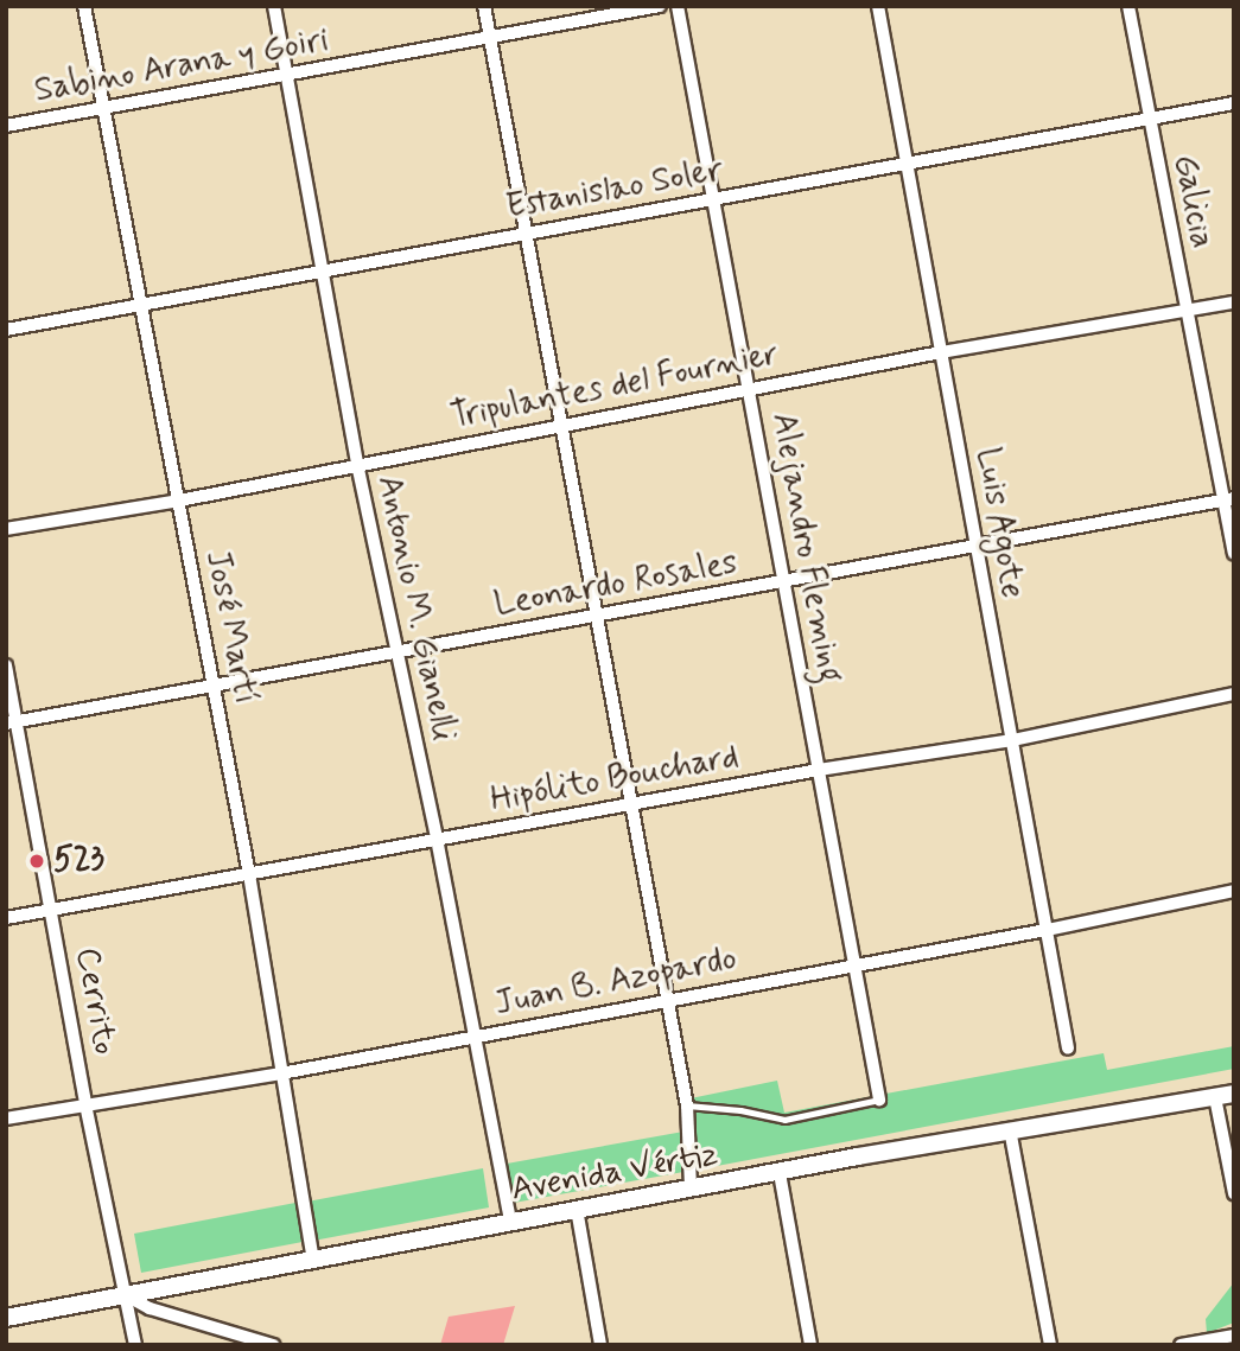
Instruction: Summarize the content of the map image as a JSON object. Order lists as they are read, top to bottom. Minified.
{"streets":{"street":["Sabino Arana y Goiri","Estanislao Soler","Galicia","Tripulantes del Fournier","Luis Agote","Alejandro Fleming","Leonardo Rosales","Antonio M. Gianelli","José Martí","Hipólito Bouchard","Juan B. Azopardo","Cerrito","Avenida Vértiz"]},"crossings":[["Sabino Arana y Goiri","Antonio M. Gianelli"],["Sabino Arana y Goiri","José Martí"],["Estanislao Soler","Galicia"],["Estanislao Soler","Luis Agote"],["Estanislao Soler","Alejandro Fleming"],["Estanislao Soler","Antonio M. Gianelli"],["Estanislao Soler","José Martí"],["Galicia","Tripulantes del Fournier"],["Galicia","Leonardo Rosales"],["Tripulantes del Fournier","Luis Agote"],["Tripulantes del Fournier","Alejandro Fleming"],["Tripulantes del Fournier","Antonio M. Gianelli"],["Tripulantes del Fournier","José Martí"],["Luis Agote","Leonardo Rosales"],["Luis Agote","Hipólito Bouchard"],["Luis Agote","Juan B. Azopardo"],["Alejandro Fleming","Leonardo Rosales"],["Alejandro Fleming","Hipólito Bouchard"],["Alejandro Fleming","Juan B. Azopardo"],["Leonardo Rosales","Antonio M. Gianelli"],["Leonardo Rosales","José Martí"],["Leonardo Rosales","Cerrito"],["Antonio M. Gianelli","Hipólito Bouchard"],["Antonio M. Gianelli","Juan B. Azopardo"],["Antonio M. Gianelli","Avenida Vértiz"],["José Martí","Hipólito Bouchard"],["José Martí","Juan B. Azopardo"],["José Martí","Avenida Vértiz"],["Hipólito Bouchard","Cerrito"],["Juan B. Azopardo","Cerrito"],["Cerrito","Avenida Vértiz"]],"places":["523"]}
